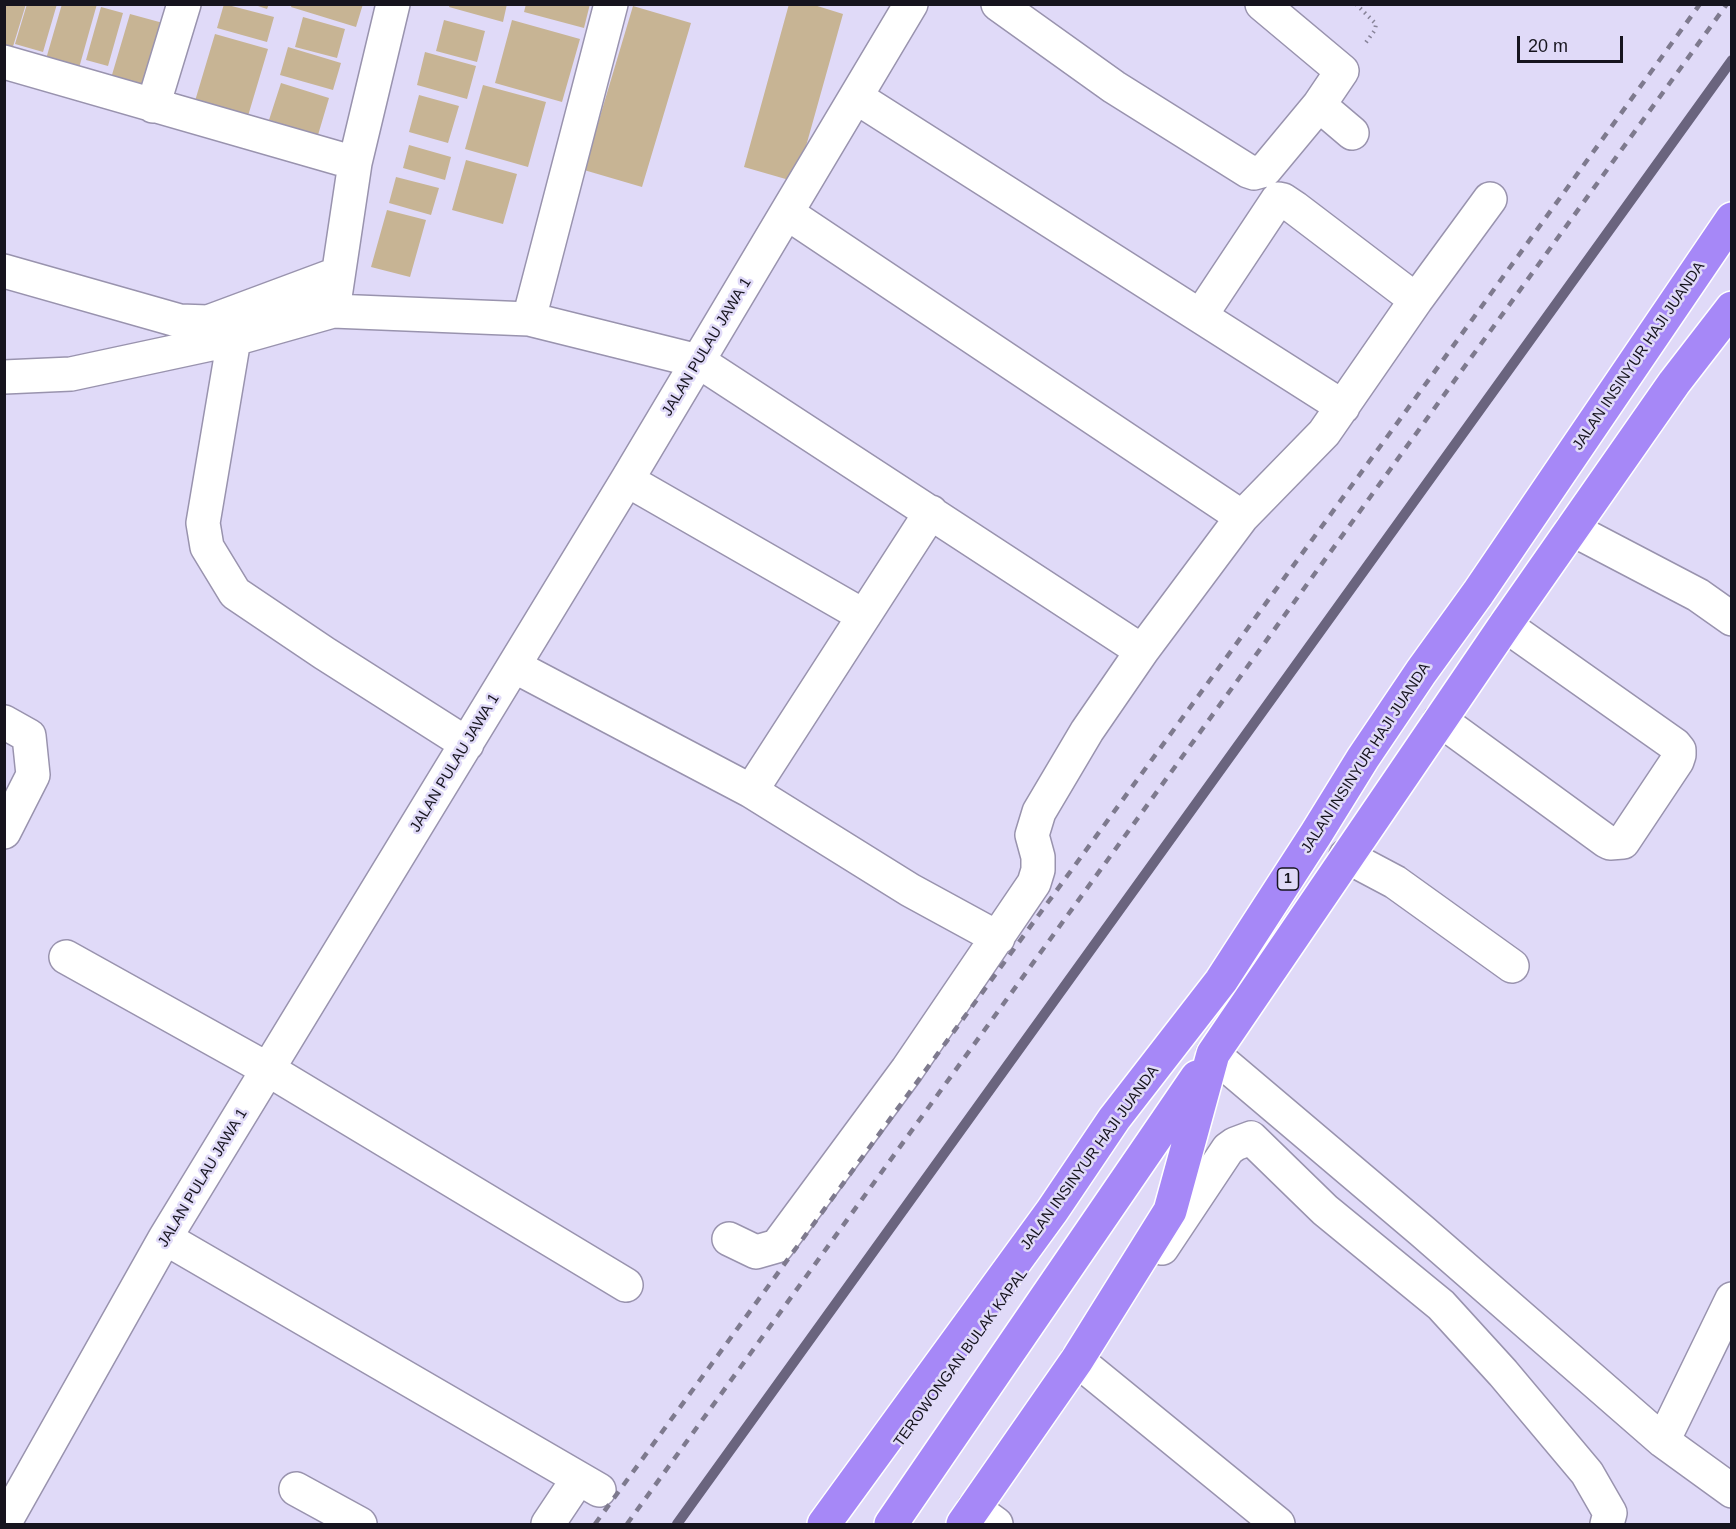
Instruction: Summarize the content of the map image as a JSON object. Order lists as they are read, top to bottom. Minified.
{"streets":{"highway":["JALAN INSINYUR HAJI JUANDA","1","TEROWONGAN BULAK KAPAL"],"street":["JALAN PULAU JAWA 1"]},"crossings":[["JALAN INSINYUR HAJI JUANDA","TEROWONGAN BULAK KAPAL"]],"scale_bar":"20 m"}
